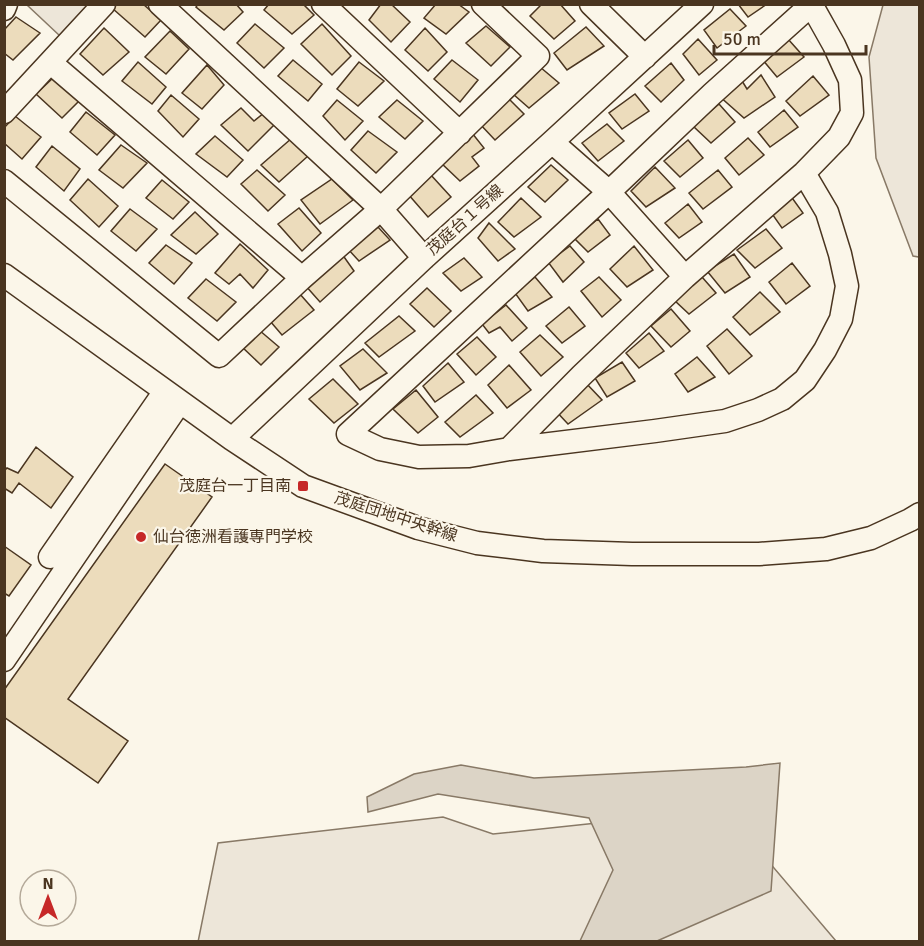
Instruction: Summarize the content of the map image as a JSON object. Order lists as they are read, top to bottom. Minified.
{"streets":{"street":["茂庭台１号線","茂庭団地中央幹線"]},"crossings":[["茂庭台１号線","茂庭団地中央幹線"]],"places":{"transit":["茂庭台一丁目南"],"other":["仙台徳洲看護専門学校"]},"scale_bar":"50 m","north":"top"}
